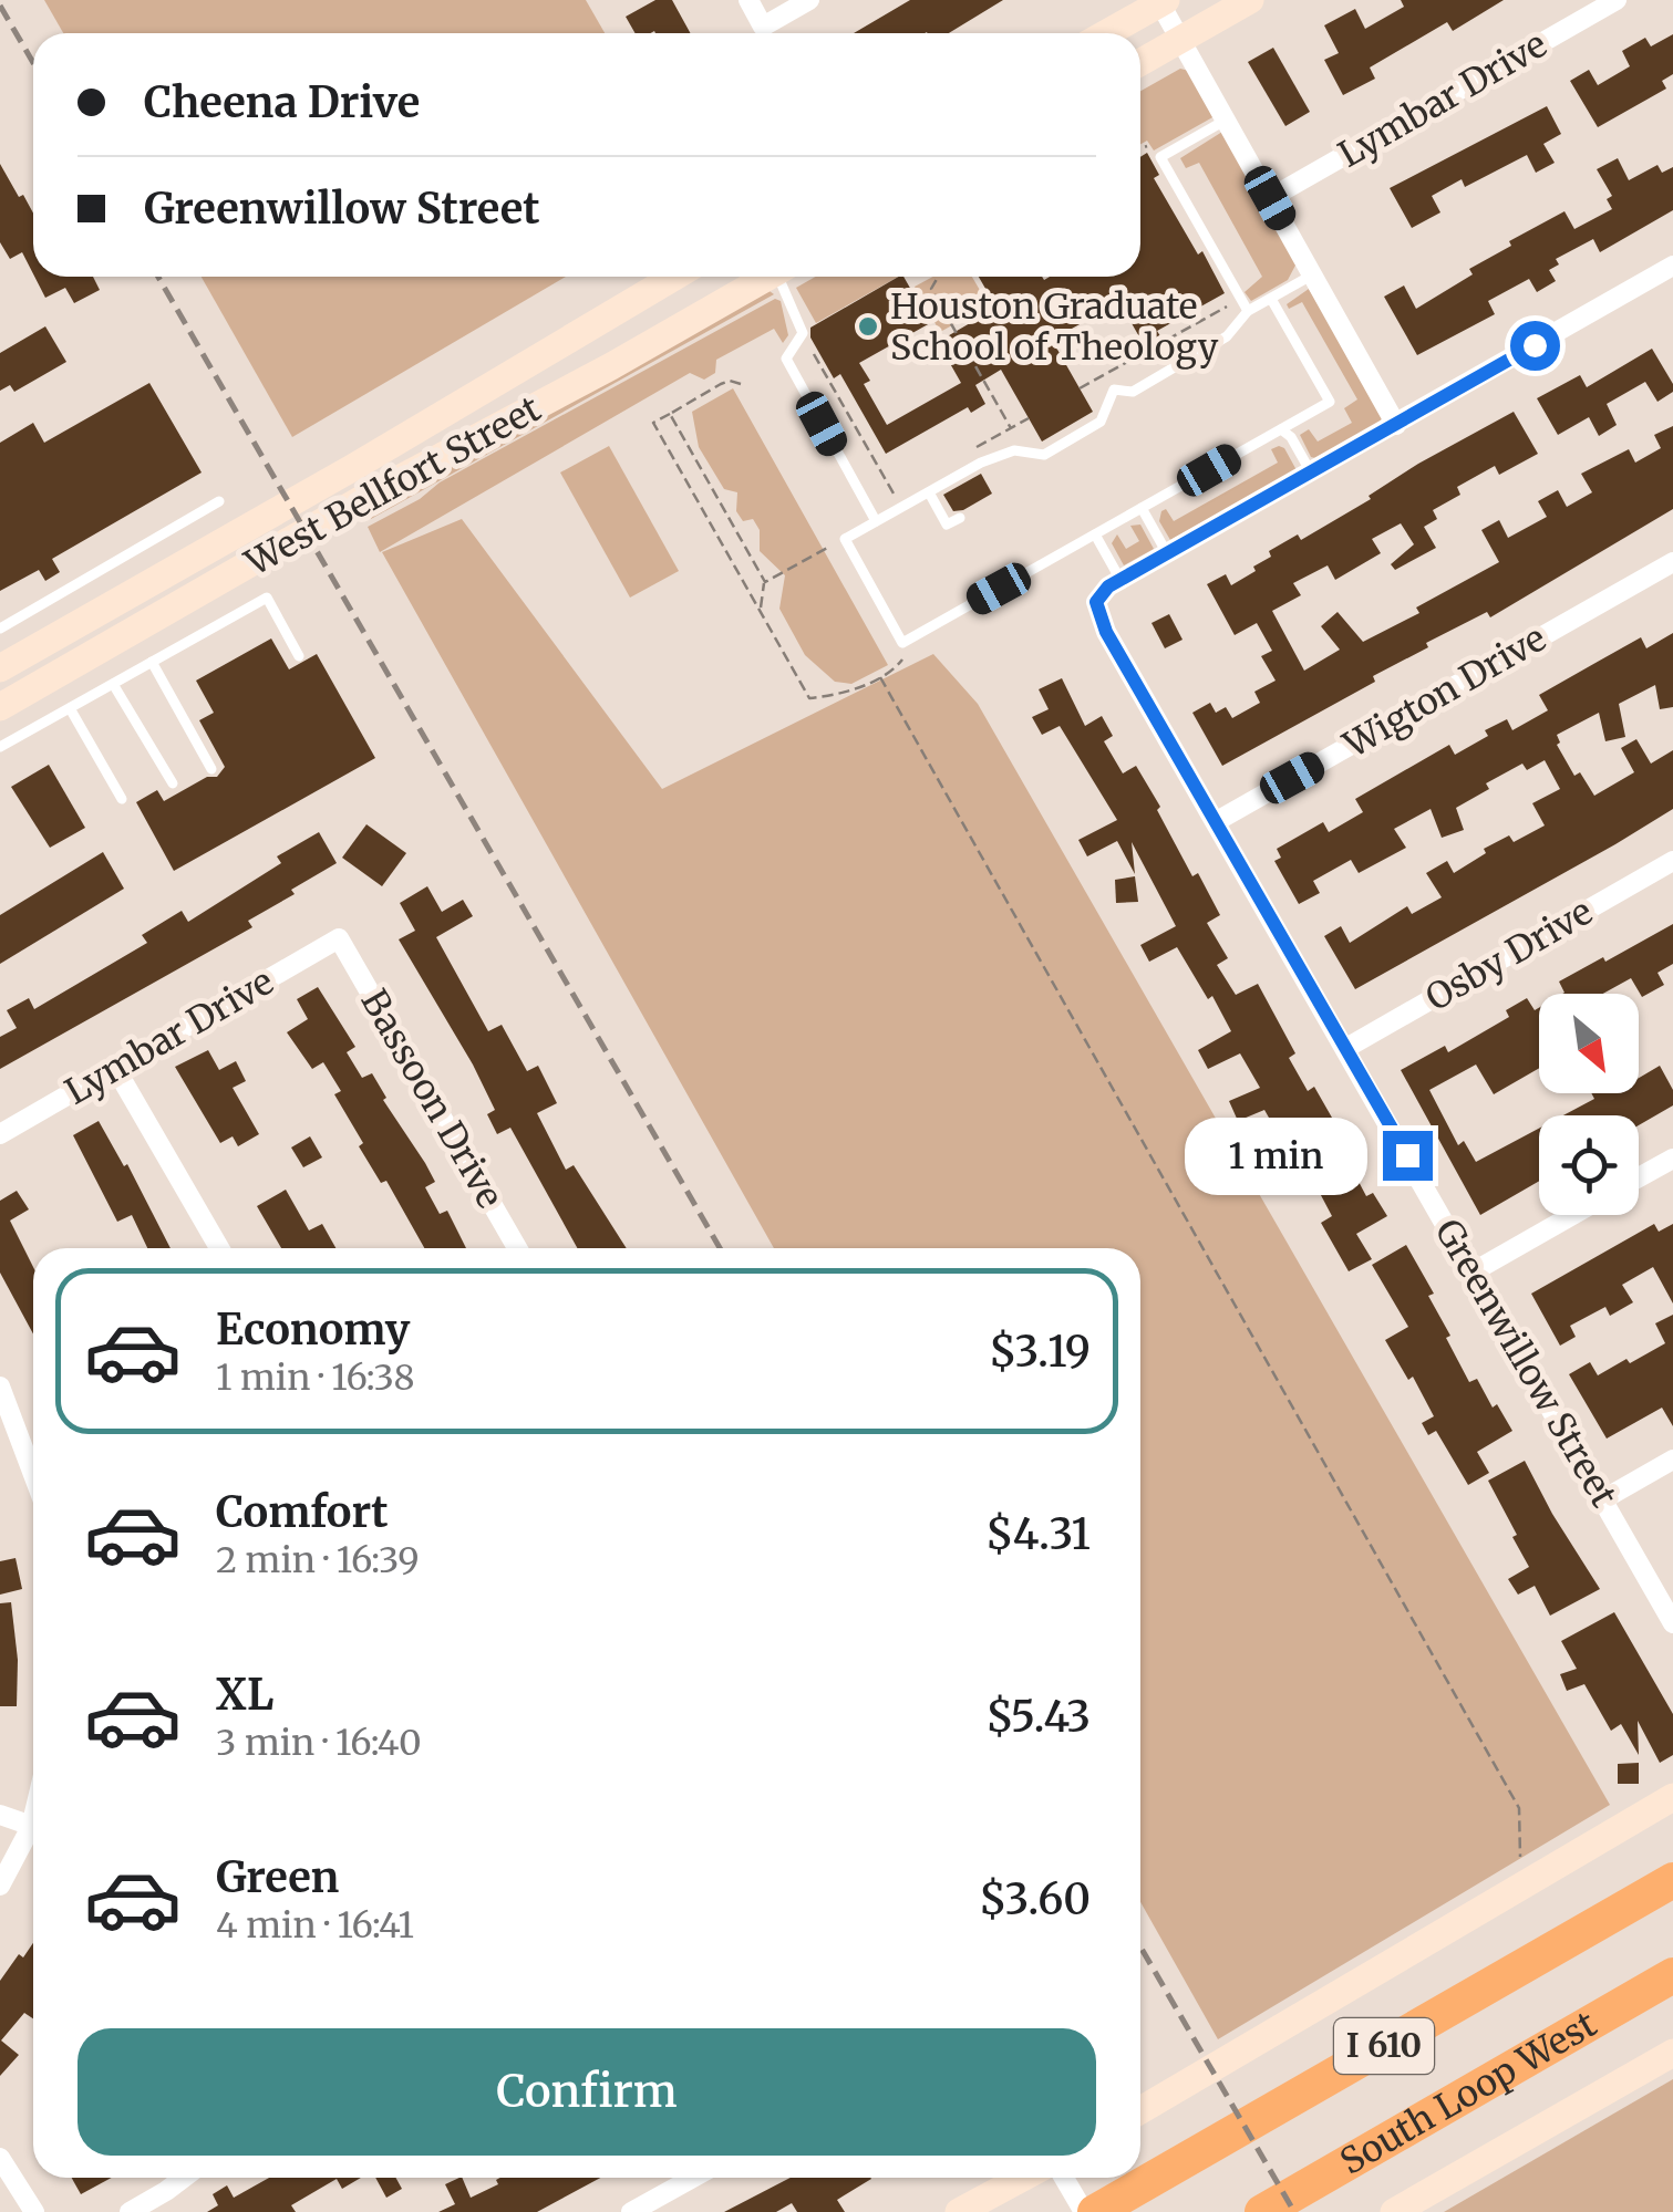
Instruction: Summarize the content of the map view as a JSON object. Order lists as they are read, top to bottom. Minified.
{"streets":{"highway":["I 610","South Loop West"],"main road":["West Bellfort Street"],"street":["Lymbar Drive","Wigton Drive","Osby Drive","Bassoon Drive","Greenwillow Street"]},"crossings":[["Lymbar Drive","Bassoon Drive"],["Wigton Drive","Greenwillow Street"],["Osby Drive","Greenwillow Street"]],"places":["Houston Graduate School of Theology"],"north":"bottom right","page":{"banner":["Cheena Drive","Greenwillow Street"],"bubble":"1 min","list":[{"name":"Economy","note":"1 min · 16:38","value":"$3.19"},{"name":"Comfort","note":"2 min · 16:39","value":"$4.31"},{"name":"XL","note":"3 min · 16:40","value":"$5.43"},{"name":"Green","note":"4 min · 16:41","value":"$3.60"}],"buttons":"Confirm"}}
